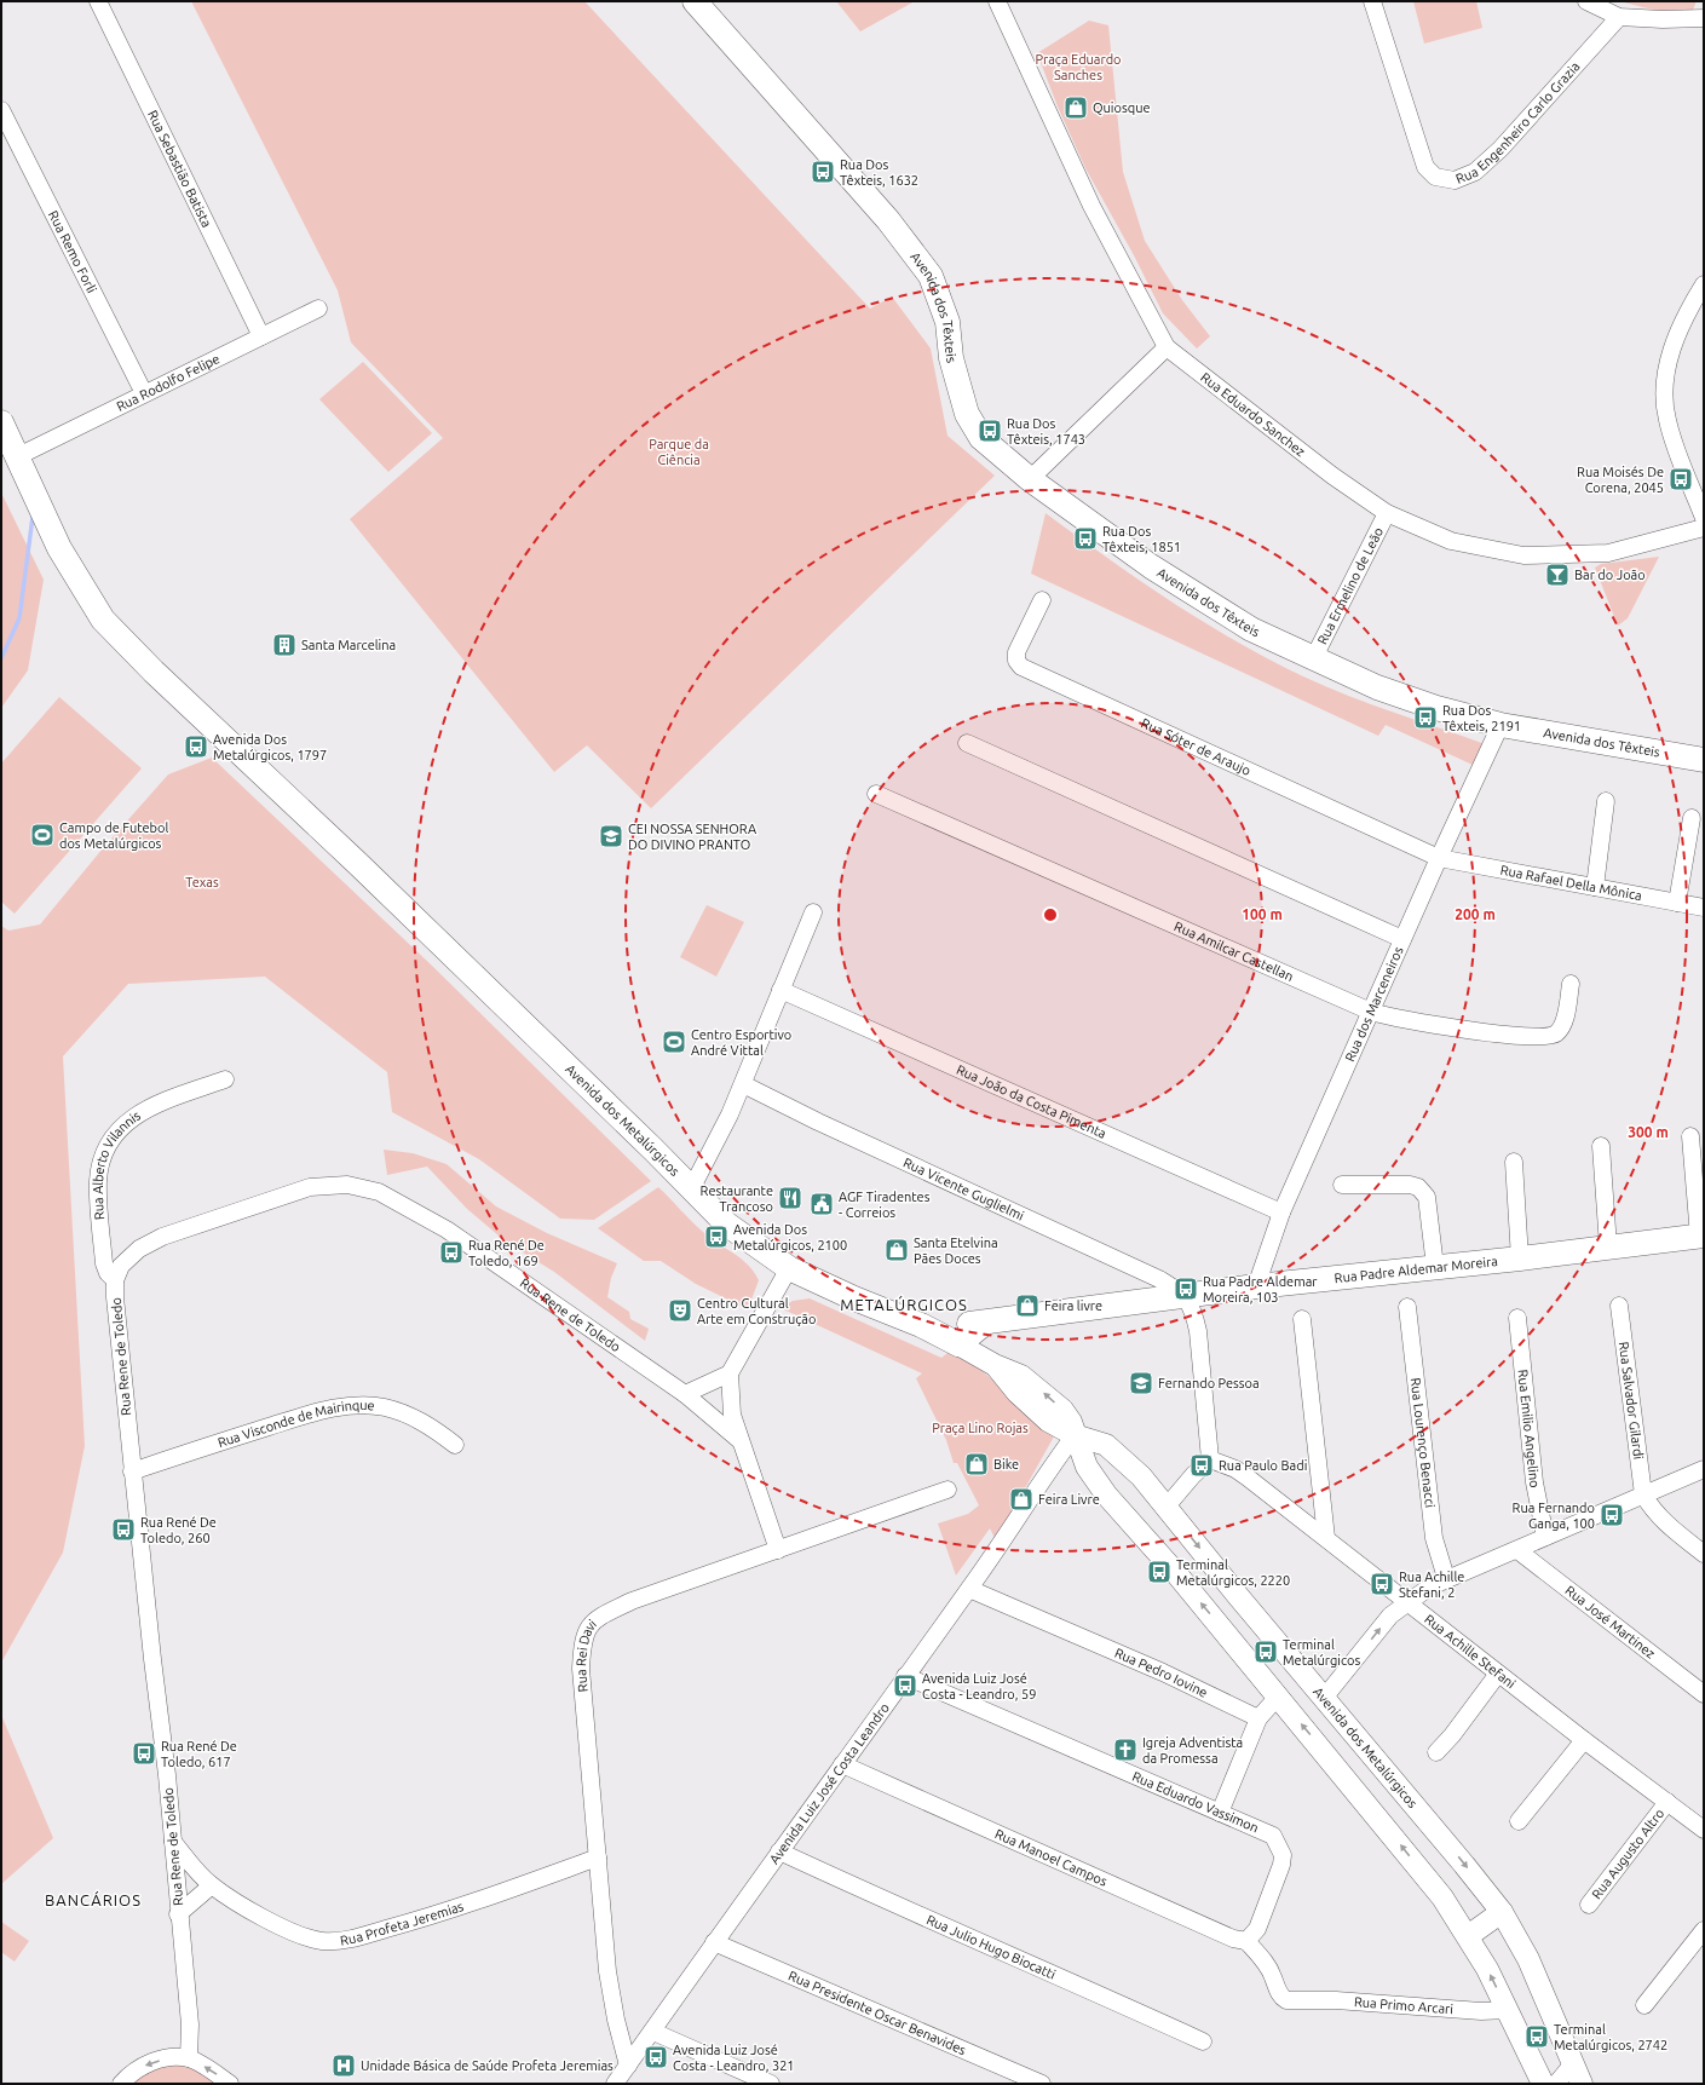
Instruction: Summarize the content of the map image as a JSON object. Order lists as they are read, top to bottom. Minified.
{"streets":{"main road":["Avenida dos Têxteis","Avenida dos Metalúrgicos","Rua Padre Aldemar Moreira"],"street":["Rua Engenheiro Carlo Grazia","Rua Sebastião Batista","Rua Remo Forli","Rua Rodolfo Felipe","Rua Eduardo Sanchez","Rua Ermelino de Leão","Rua Sóter de Araujo","Rua Rafael Della Mônica","Rua Amilcar Castellan","Rua dos Marceneiros","Rua João da Costa Pimenta","Rua Alberto Vilannis","Rua Vicente Guglielmi","Rua Rene de Toledo","Rua Salvador Gilardi","Rua Visconde de Mairinque","Rua Emilio Angelino","Rua Lourenço Benacci","Rua José Martinez","Rua Achille Stefani","Rua Rei Davi","Rua Pedro Iovine","Avenida Luiz José Costa Leandro","Rua Eduardo Vassimon","Rua Augusto Altro","Rua Manoel Campos","Rua Profeta Jeremias","Rua Julio Hugo Biocatti","Rua Primo Arcari","Rua Presidente Oscar Benavides"]},"crossings":[["Rua Sebastião Batista","Rua Rodolfo Felipe"],["Rua Remo Forli","Rua Rodolfo Felipe"],["Avenida dos Têxteis","Rua Ermelino de Leão"],["Avenida dos Têxteis","Rua dos Marceneiros"],["Rua Rodolfo Felipe","Avenida dos Metalúrgicos"],["Rua Eduardo Sanchez","Rua Ermelino de Leão"],["Rua Sóter de Araujo","Rua Rafael Della Mônica"],["Rua Sóter de Araujo","Rua dos Marceneiros"],["Rua Rafael Della Mônica","Rua dos Marceneiros"],["Rua Amilcar Castellan","Rua dos Marceneiros"],["Rua dos Marceneiros","Rua João da Costa Pimenta"],["Rua dos Marceneiros","Rua Padre Aldemar Moreira"],["Avenida dos Metalúrgicos","Rua Padre Aldemar Moreira"],["Avenida dos Metalúrgicos","Avenida Luiz José Costa Leandro"],["Rua Alberto Vilannis","Rua Rene de Toledo"],["Rua Vicente Guglielmi","Rua Padre Aldemar Moreira"],["Rua Rene de Toledo","Rua Visconde de Mairinque"],["Rua Rene de Toledo","Rua Profeta Jeremias"],["Rua Achille Stefani","Rua Augusto Altro"],["Rua Rei Davi","Avenida Luiz José Costa Leandro"],["Rua Rei Davi","Rua Profeta Jeremias"],["Rua Pedro Iovine","Avenida Luiz José Costa Leandro"],["Avenida Luiz José Costa Leandro","Rua Eduardo Vassimon"],["Avenida Luiz José Costa Leandro","Rua Manoel Campos"],["Avenida Luiz José Costa Leandro","Rua Julio Hugo Biocatti"],["Avenida Luiz José Costa Leandro","Rua Presidente Oscar Benavides"],["Rua Eduardo Vassimon","Rua Manoel Campos"],["Rua Eduardo Vassimon","Rua Primo Arcari"],["Rua Manoel Campos","Rua Primo Arcari"]],"districts":["METALÚRGICOS","BANCÁRIOS"],"parks":["Praça Eduardo Sanches","Parque da Ciência","Texas","Praça Lino Rojas"],"places":{"shop":["Quiosque","Santa Etelvina Pães Doces","Feira livre","Bike","Feira Livre"],"bus stop":["Rua Dos Têxteis, 1632","Rua Dos Têxteis, 1743","Rua Moisés De Corena, 2045","Rua Dos Têxteis, 1851","Rua Dos Têxteis, 2191","Avenida Dos Metalúrgicos, 1797","Avenida Dos Metalúrgicos, 2100","Rua René De Toledo, 169","Rua Padre Aldemar Moreira, 103","Rua Paulo Badi","Rua Fernando Ganga, 100","Rua René De Toledo, 260","Terminal Metalúrgicos, 2220","Rua Achille Stefani, 2","Terminal Metalúrgicos","Avenida Luiz José Costa - Leandro, 59","Rua René De Toledo, 617","Terminal Metalúrgicos, 2742","Avenida Luiz José Costa - Leandro, 321"],"bar":["Bar do João"],"building":["Santa Marcelina"],"sports":["Campo de Futebol dos Metalúrgicos","Centro Esportivo André Vittal"],"school or university":["CEI NOSSA SENHORA DO DIVINO PRANTO","Fernando Pessoa"],"restaurant":["Restaurante Trancoso"],"public building":["AGF Tiradentes - Correios"],"theatre":["Centro Cultural Arte em Construção"],"church":["Igreja Adventista da Promessa"],"hospital":["Unidade Básica de Saúde Profeta Jeremias"]},"rings":["100 m","200 m","300 m"]}
